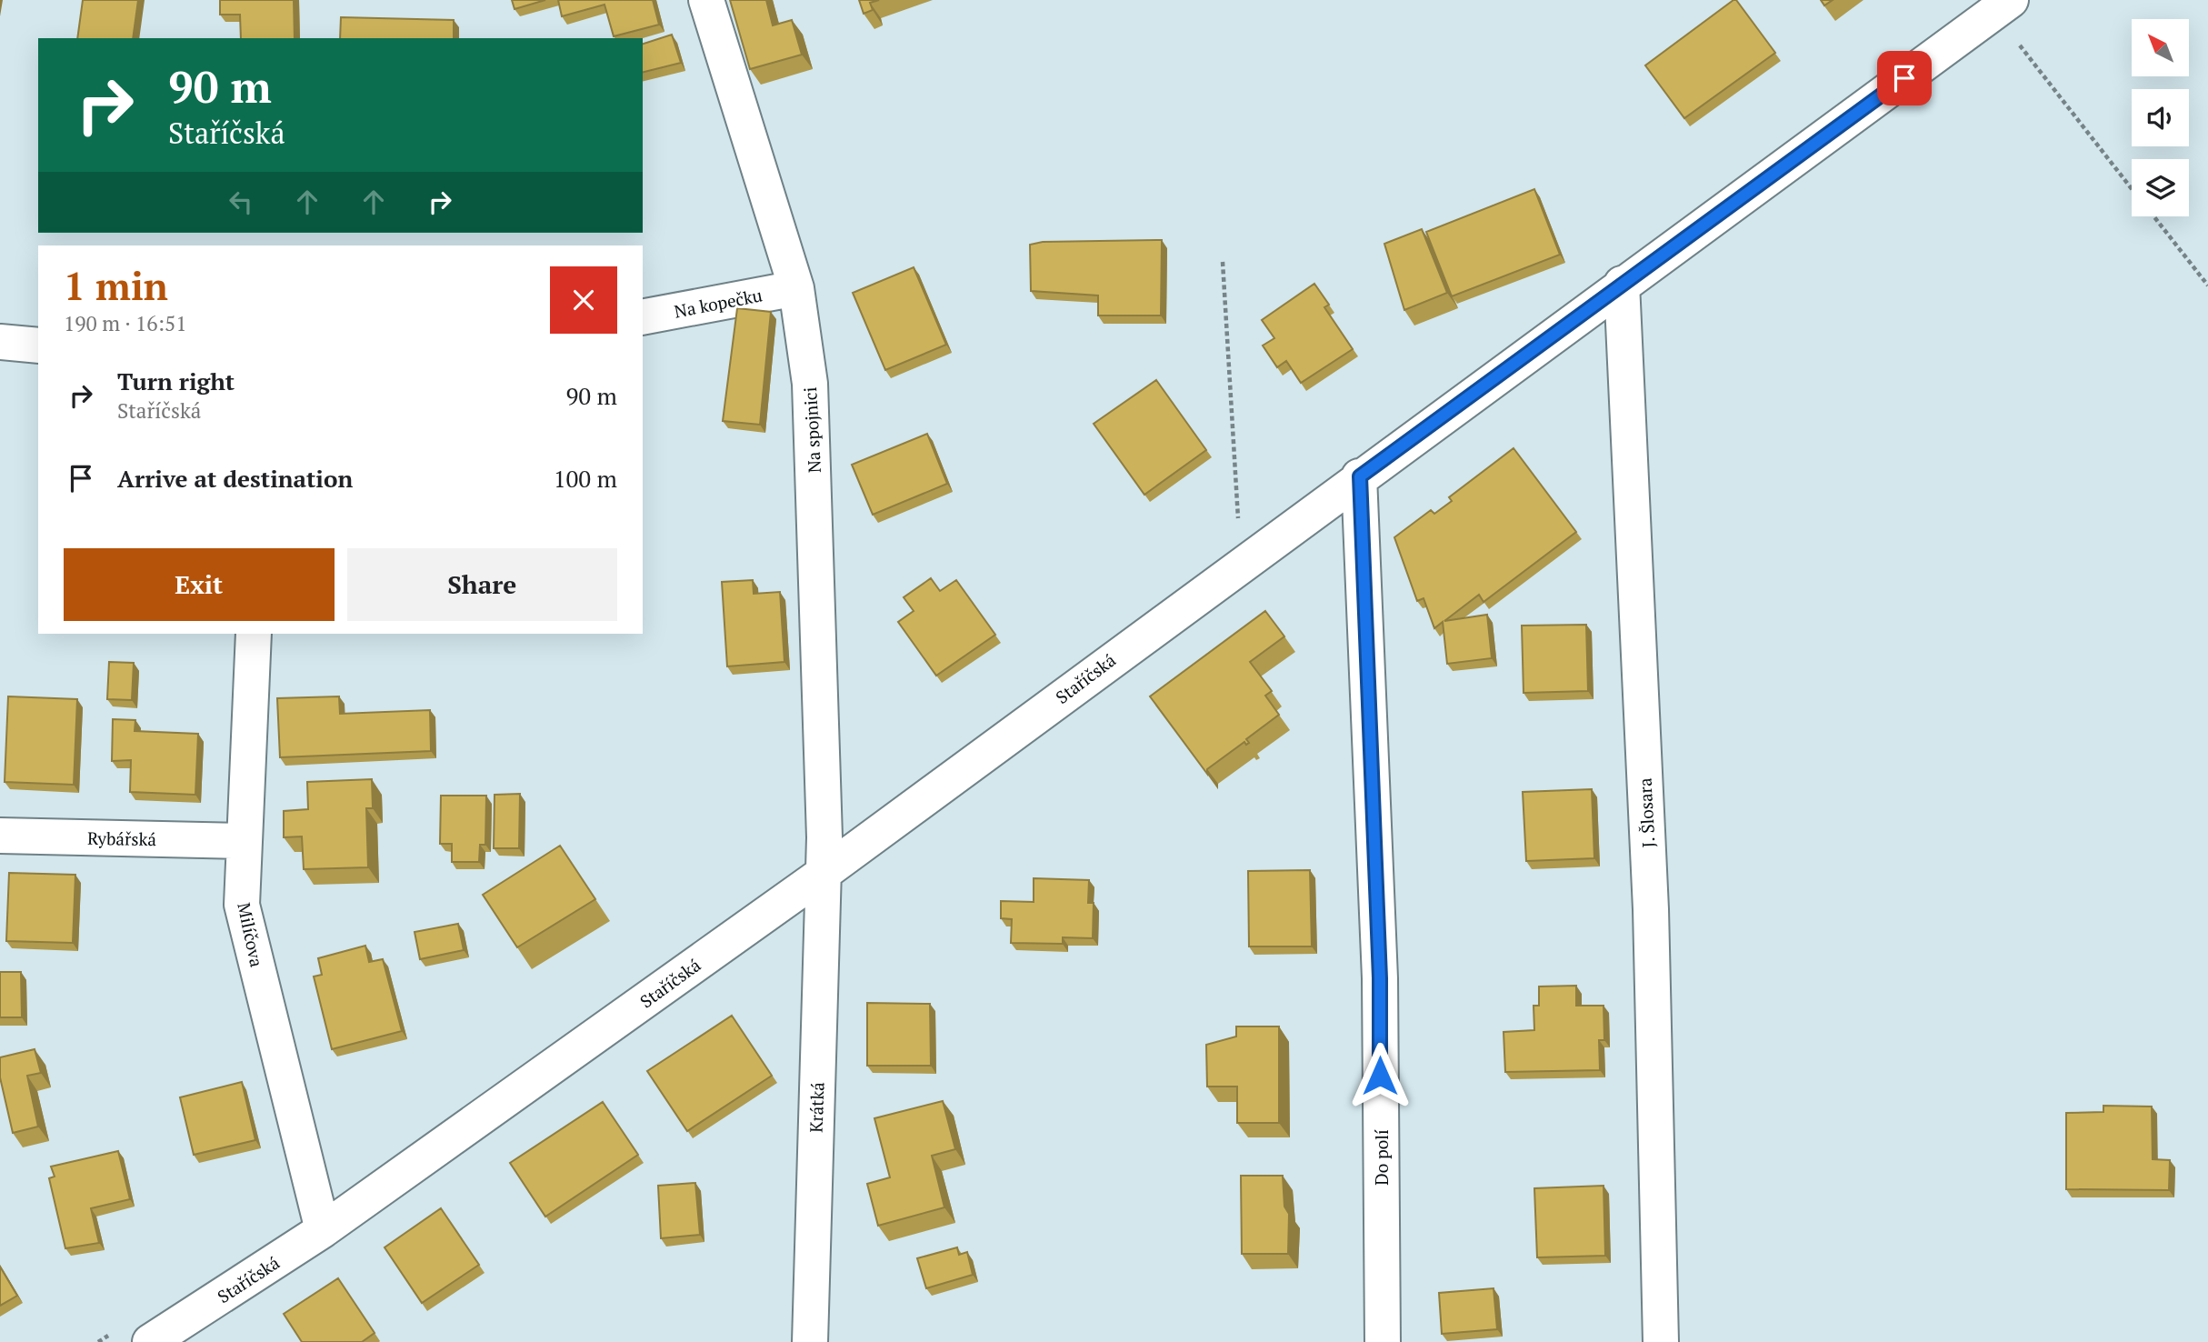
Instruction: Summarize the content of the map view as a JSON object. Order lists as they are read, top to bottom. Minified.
{"streets":{"street":["Na kopečku","Na spojnici","Staříčská","J. Šlosara","Rybářská","Milíčova","Krátká","Do polí"]},"crossings":[["Na kopečku","Na spojnici"],["Na spojnici","Staříčská"],["Na spojnici","Krátká"],["Staříčská","J. Šlosara"],["Staříčská","Milíčova"],["Staříčská","Krátká"],["Staříčská","Do polí"],["Rybářská","Milíčova"]],"north":"top left","page":{"turn":["90 m","Staříčská"],"heading":["1 min","190 m · 16:51"],"list":[{"name":"Turn right","note":"Staříčská","value":"90 m"},{"name":"Arrive at destination","value":"100 m"}],"buttons":["Exit","Share"]}}
